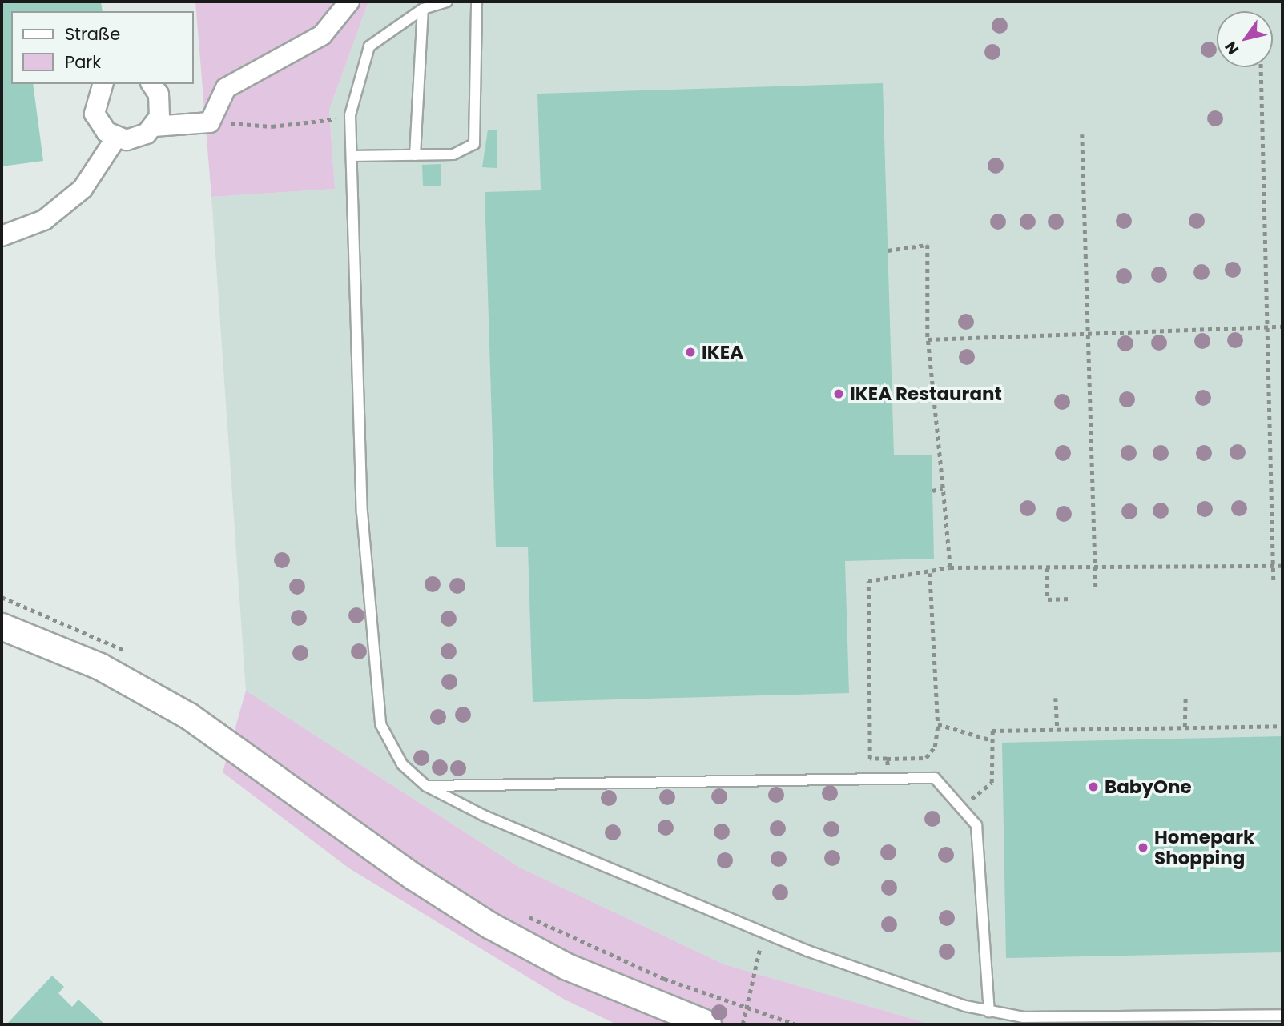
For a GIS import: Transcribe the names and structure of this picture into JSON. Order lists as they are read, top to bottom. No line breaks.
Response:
{"places":["IKEA","IKEA Restaurant","BabyOne","Homepark Shopping"],"legend":["Straße","Park"],"north":"bottom left"}
